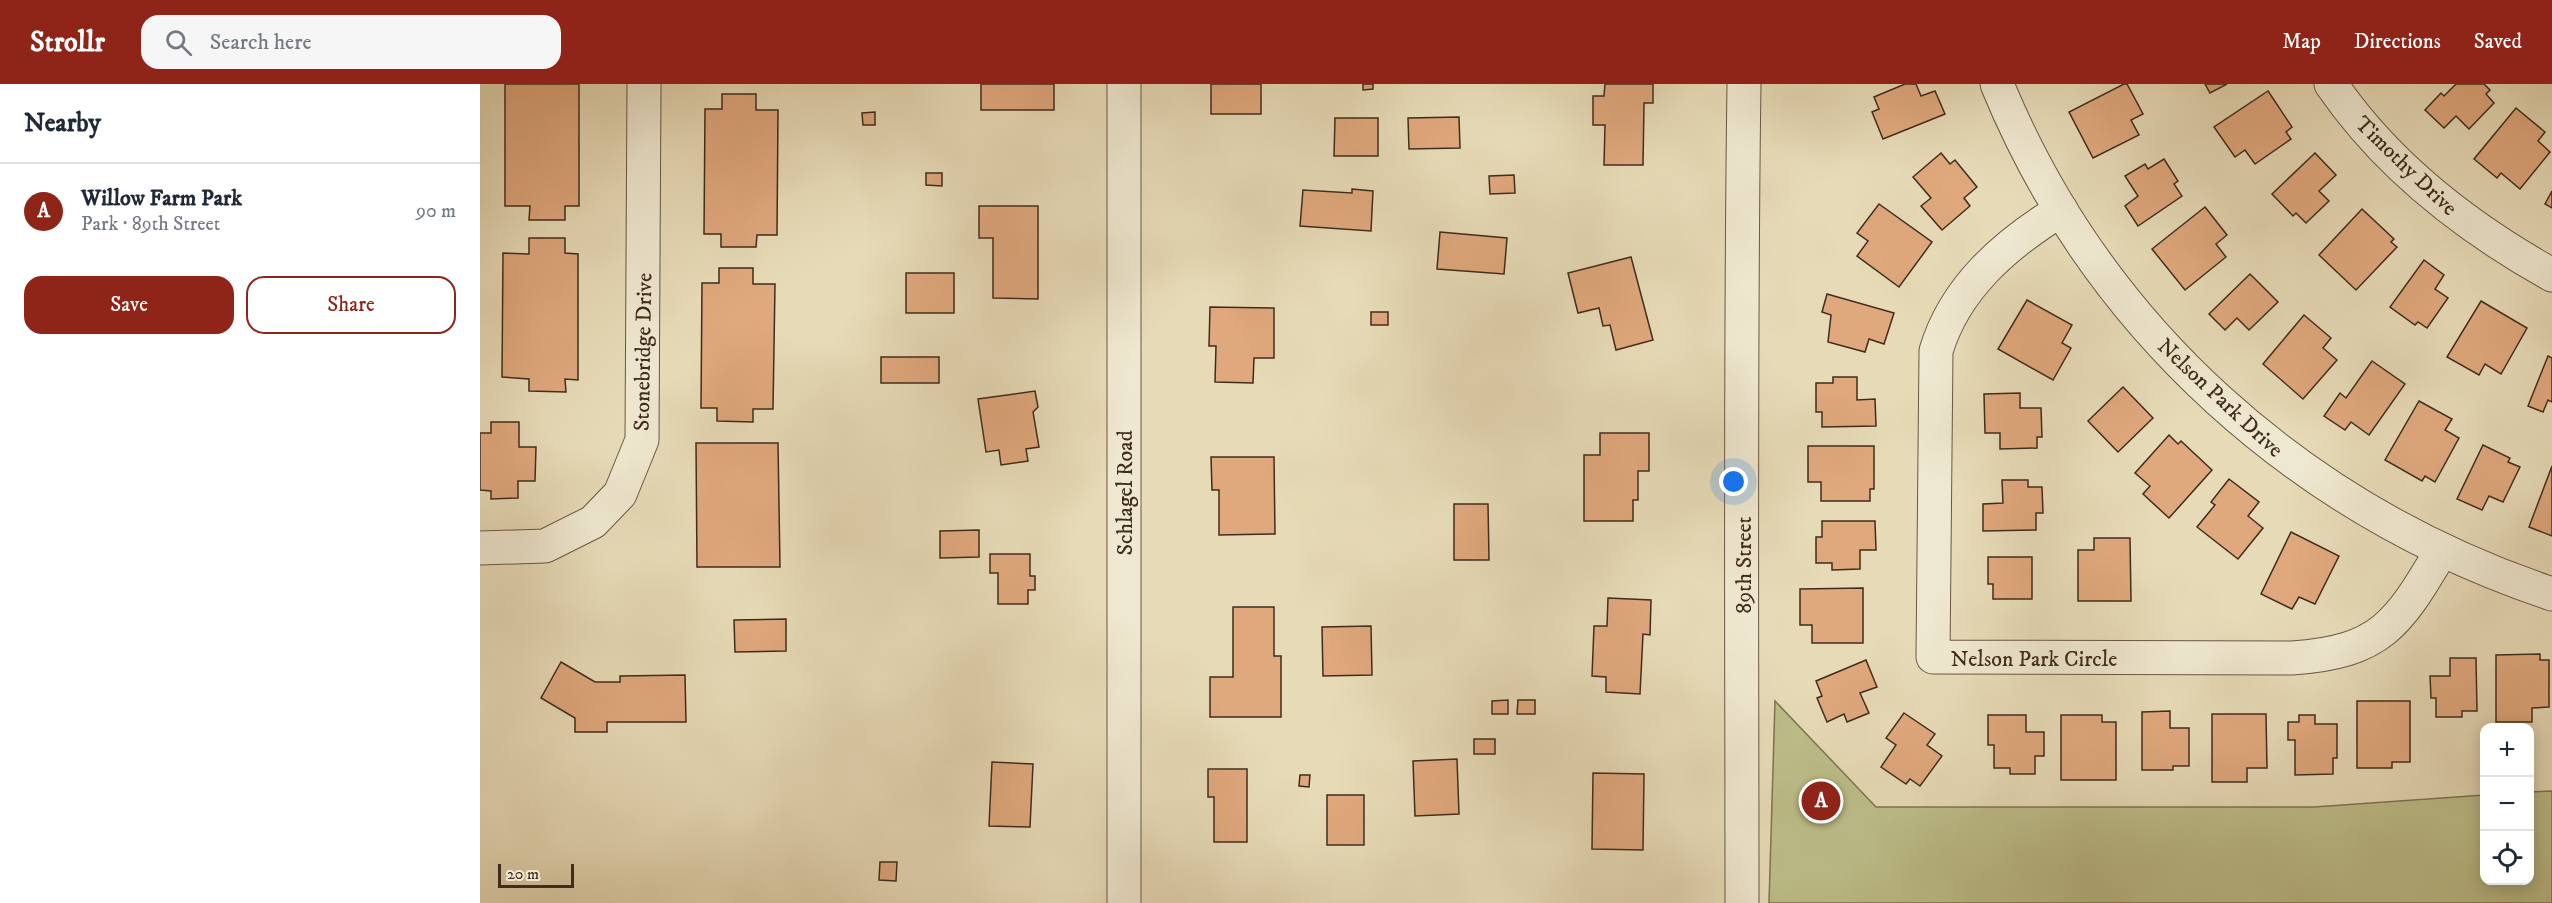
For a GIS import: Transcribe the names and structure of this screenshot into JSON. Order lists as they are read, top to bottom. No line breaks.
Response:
{"streets":{"street":["Timothy Drive","Stonebridge Drive","Nelson Park Drive","Schlagel Road","89th Street","Nelson Park Circle"]},"crossings":[["Nelson Park Drive","Nelson Park Circle"]],"scale_bar":"20 m","page":{"header":"Strollr","search":"Search here","nav":["Map","Directions","Saved"],"heading":"Nearby","list":[{"mark":"A","name":"Willow Farm Park","note":"Park · 89th Street","value":"90 m"}],"buttons":["Save","Share"],"map_buttons":["+","−"],"pins":"A","scale":"20 m"}}
